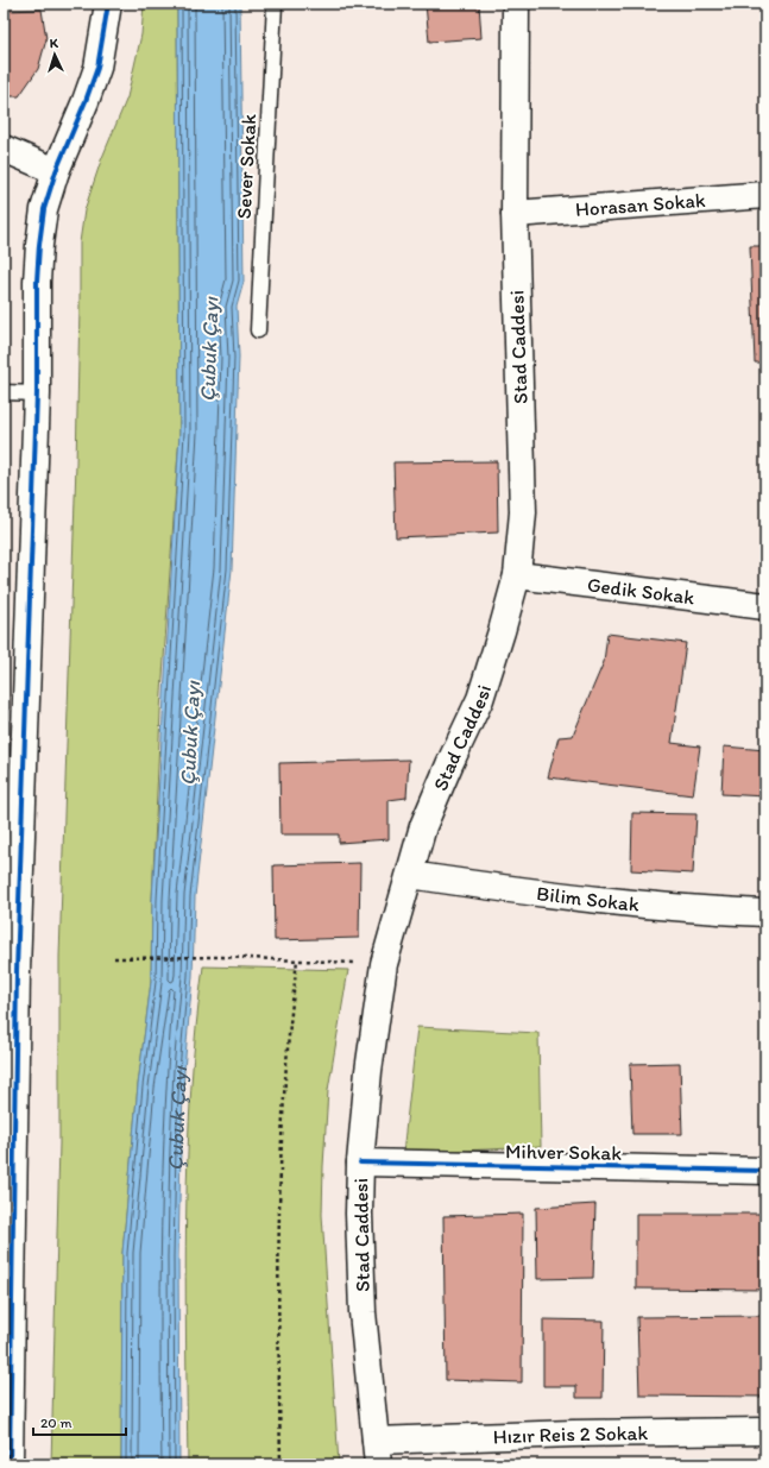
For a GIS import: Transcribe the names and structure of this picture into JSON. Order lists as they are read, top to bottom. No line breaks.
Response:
{"streets":{"street":["Horasan Sokak","Stad Caddesi","Gedik Sokak","Bilim Sokak","Mihver Sokak","Hızır Reis 2 Sokak"],"lane":["Sever Sokak"]},"crossings":[["Horasan Sokak","Stad Caddesi"],["Stad Caddesi","Gedik Sokak"],["Stad Caddesi","Bilim Sokak"],["Stad Caddesi","Mihver Sokak"],["Stad Caddesi","Hızır Reis 2 Sokak"]],"water":["Çubuk Çayı"],"scale_bar":"20 m","north":"top"}
